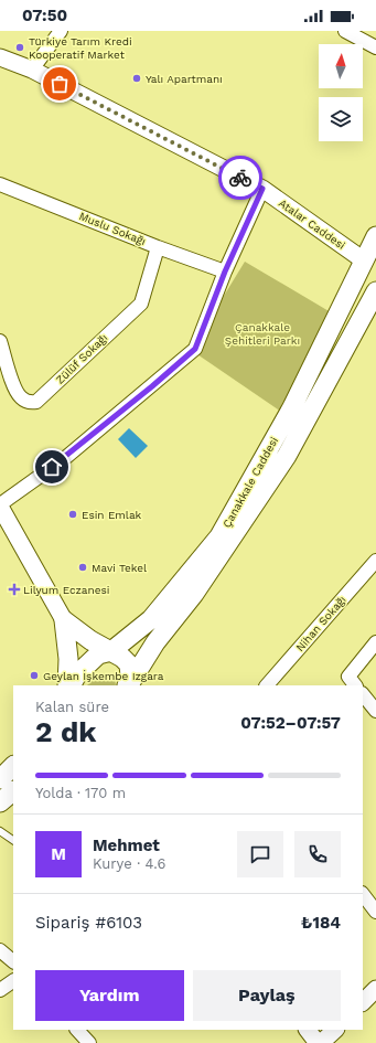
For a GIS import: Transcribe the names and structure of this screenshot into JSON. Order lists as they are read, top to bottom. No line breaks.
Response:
{"streets":{"main road":["Çanakkale Caddesi"],"street":["Atalar Caddesi","Muslu Sokağı","Zülüf Sokağı","Nihan Sokağı"]},"crossings":[["Atalar Caddesi","Çanakkale Caddesi"],["Muslu Sokağı","Zülüf Sokağı"]],"parks":["Çanakkale Şehitleri Parkı"],"places":{"other":["Türkiye Tarım Kredi Kooperatif Market","Yalı Apartmanı","Esin Emlak","Mavi Tekel","Geylan İşkembe Izgara"],"health":["Lilyum Eczanesi"]},"north":"top","page":{"status":"07:50","heading":["2 dk","Kalan süre","07:52–07:57"],"panel":["Mehmet","Kurye · 4.6","Sipariş #6103","₺184"],"bar":"Yolda · 170 m","round":"M","buttons":["Yardım","Paylaş"]}}
